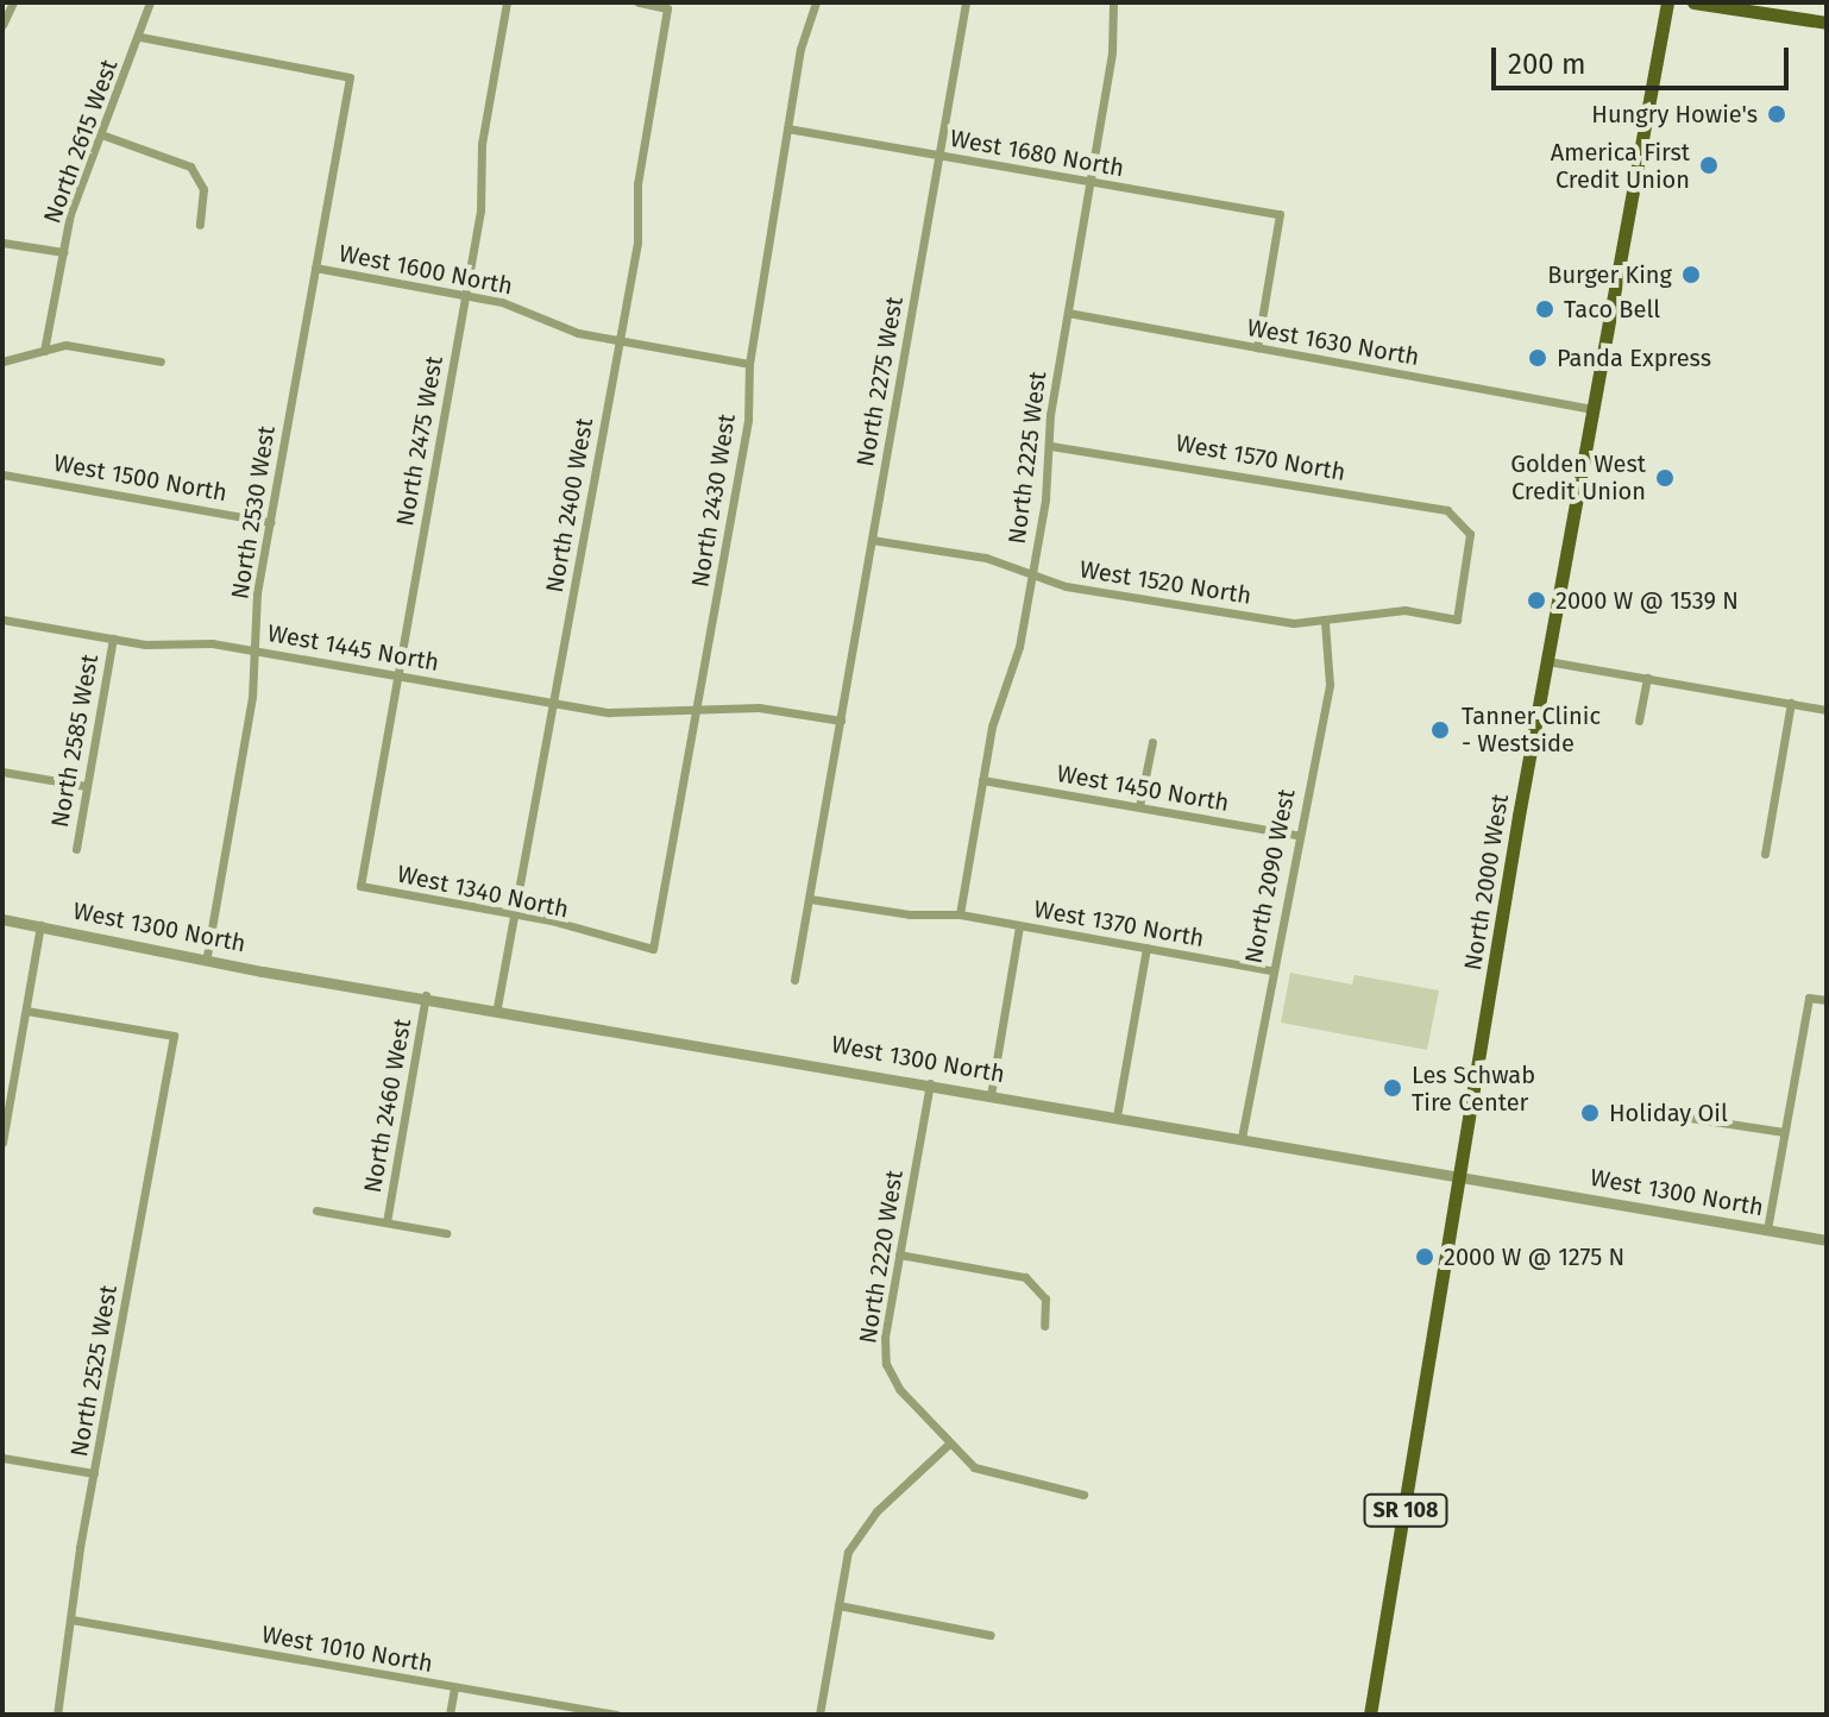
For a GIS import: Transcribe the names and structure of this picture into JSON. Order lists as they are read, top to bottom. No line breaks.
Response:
{"streets":{"main road":["North 2000 West","SR 108"],"street":["North 2615 West","West 1680 North","West 1600 North","West 1630 North","North 2275 West","North 2475 West","North 2225 West","West 1570 North","West 1500 North","North 2430 West","North 2400 West","North 2530 West","West 1520 North","West 1445 North","North 2585 West","West 1450 North","North 2090 West","West 1340 North","West 1370 North","West 1300 North","North 2460 West","North 2220 West","North 2525 West","West 1010 North"]},"crossings":[["North 2615 West","North 2530 West"],["West 1680 North","West 1630 North"],["West 1680 North","North 2275 West"],["West 1680 North","North 2225 West"],["West 1680 North","North 2430 West"],["West 1600 North","North 2475 West"],["West 1600 North","North 2430 West"],["West 1600 North","North 2400 West"],["West 1600 North","North 2530 West"],["West 1630 North","North 2225 West"],["West 1630 North","North 2000 West"],["North 2275 West","West 1520 North"],["North 2275 West","West 1370 North"],["North 2475 West","West 1445 North"],["North 2475 West","West 1340 North"],["North 2225 West","West 1570 North"],["North 2225 West","West 1520 North"],["North 2225 West","West 1450 North"],["North 2225 West","West 1370 North"],["West 1570 North","West 1520 North"],["West 1500 North","North 2530 West"],["North 2430 West","West 1445 North"],["North 2430 West","West 1340 North"],["North 2400 West","West 1445 North"],["North 2400 West","West 1340 North"],["North 2400 West","West 1300 North"],["North 2530 West","West 1445 North"],["North 2530 West","West 1300 North"],["West 1520 North","North 2090 West"],["West 1445 North","North 2585 West"],["West 1450 North","North 2090 West"],["North 2090 West","West 1370 North"],["North 2090 West","West 1300 North"],["North 2000 West","West 1300 North"],["West 1300 North","North 2460 West"],["West 1300 North","North 2220 West"],["North 2525 West","West 1010 North"]],"places":["Hungry Howie's","America First Credit Union","Burger King","Taco Bell","Panda Express","Golden West Credit Union","2000 W @ 1539 N","Tanner Clinic - Westside","Les Schwab Tire Center","Holiday Oil","2000 W @ 1275 N"],"scale_bar":"200 m"}
